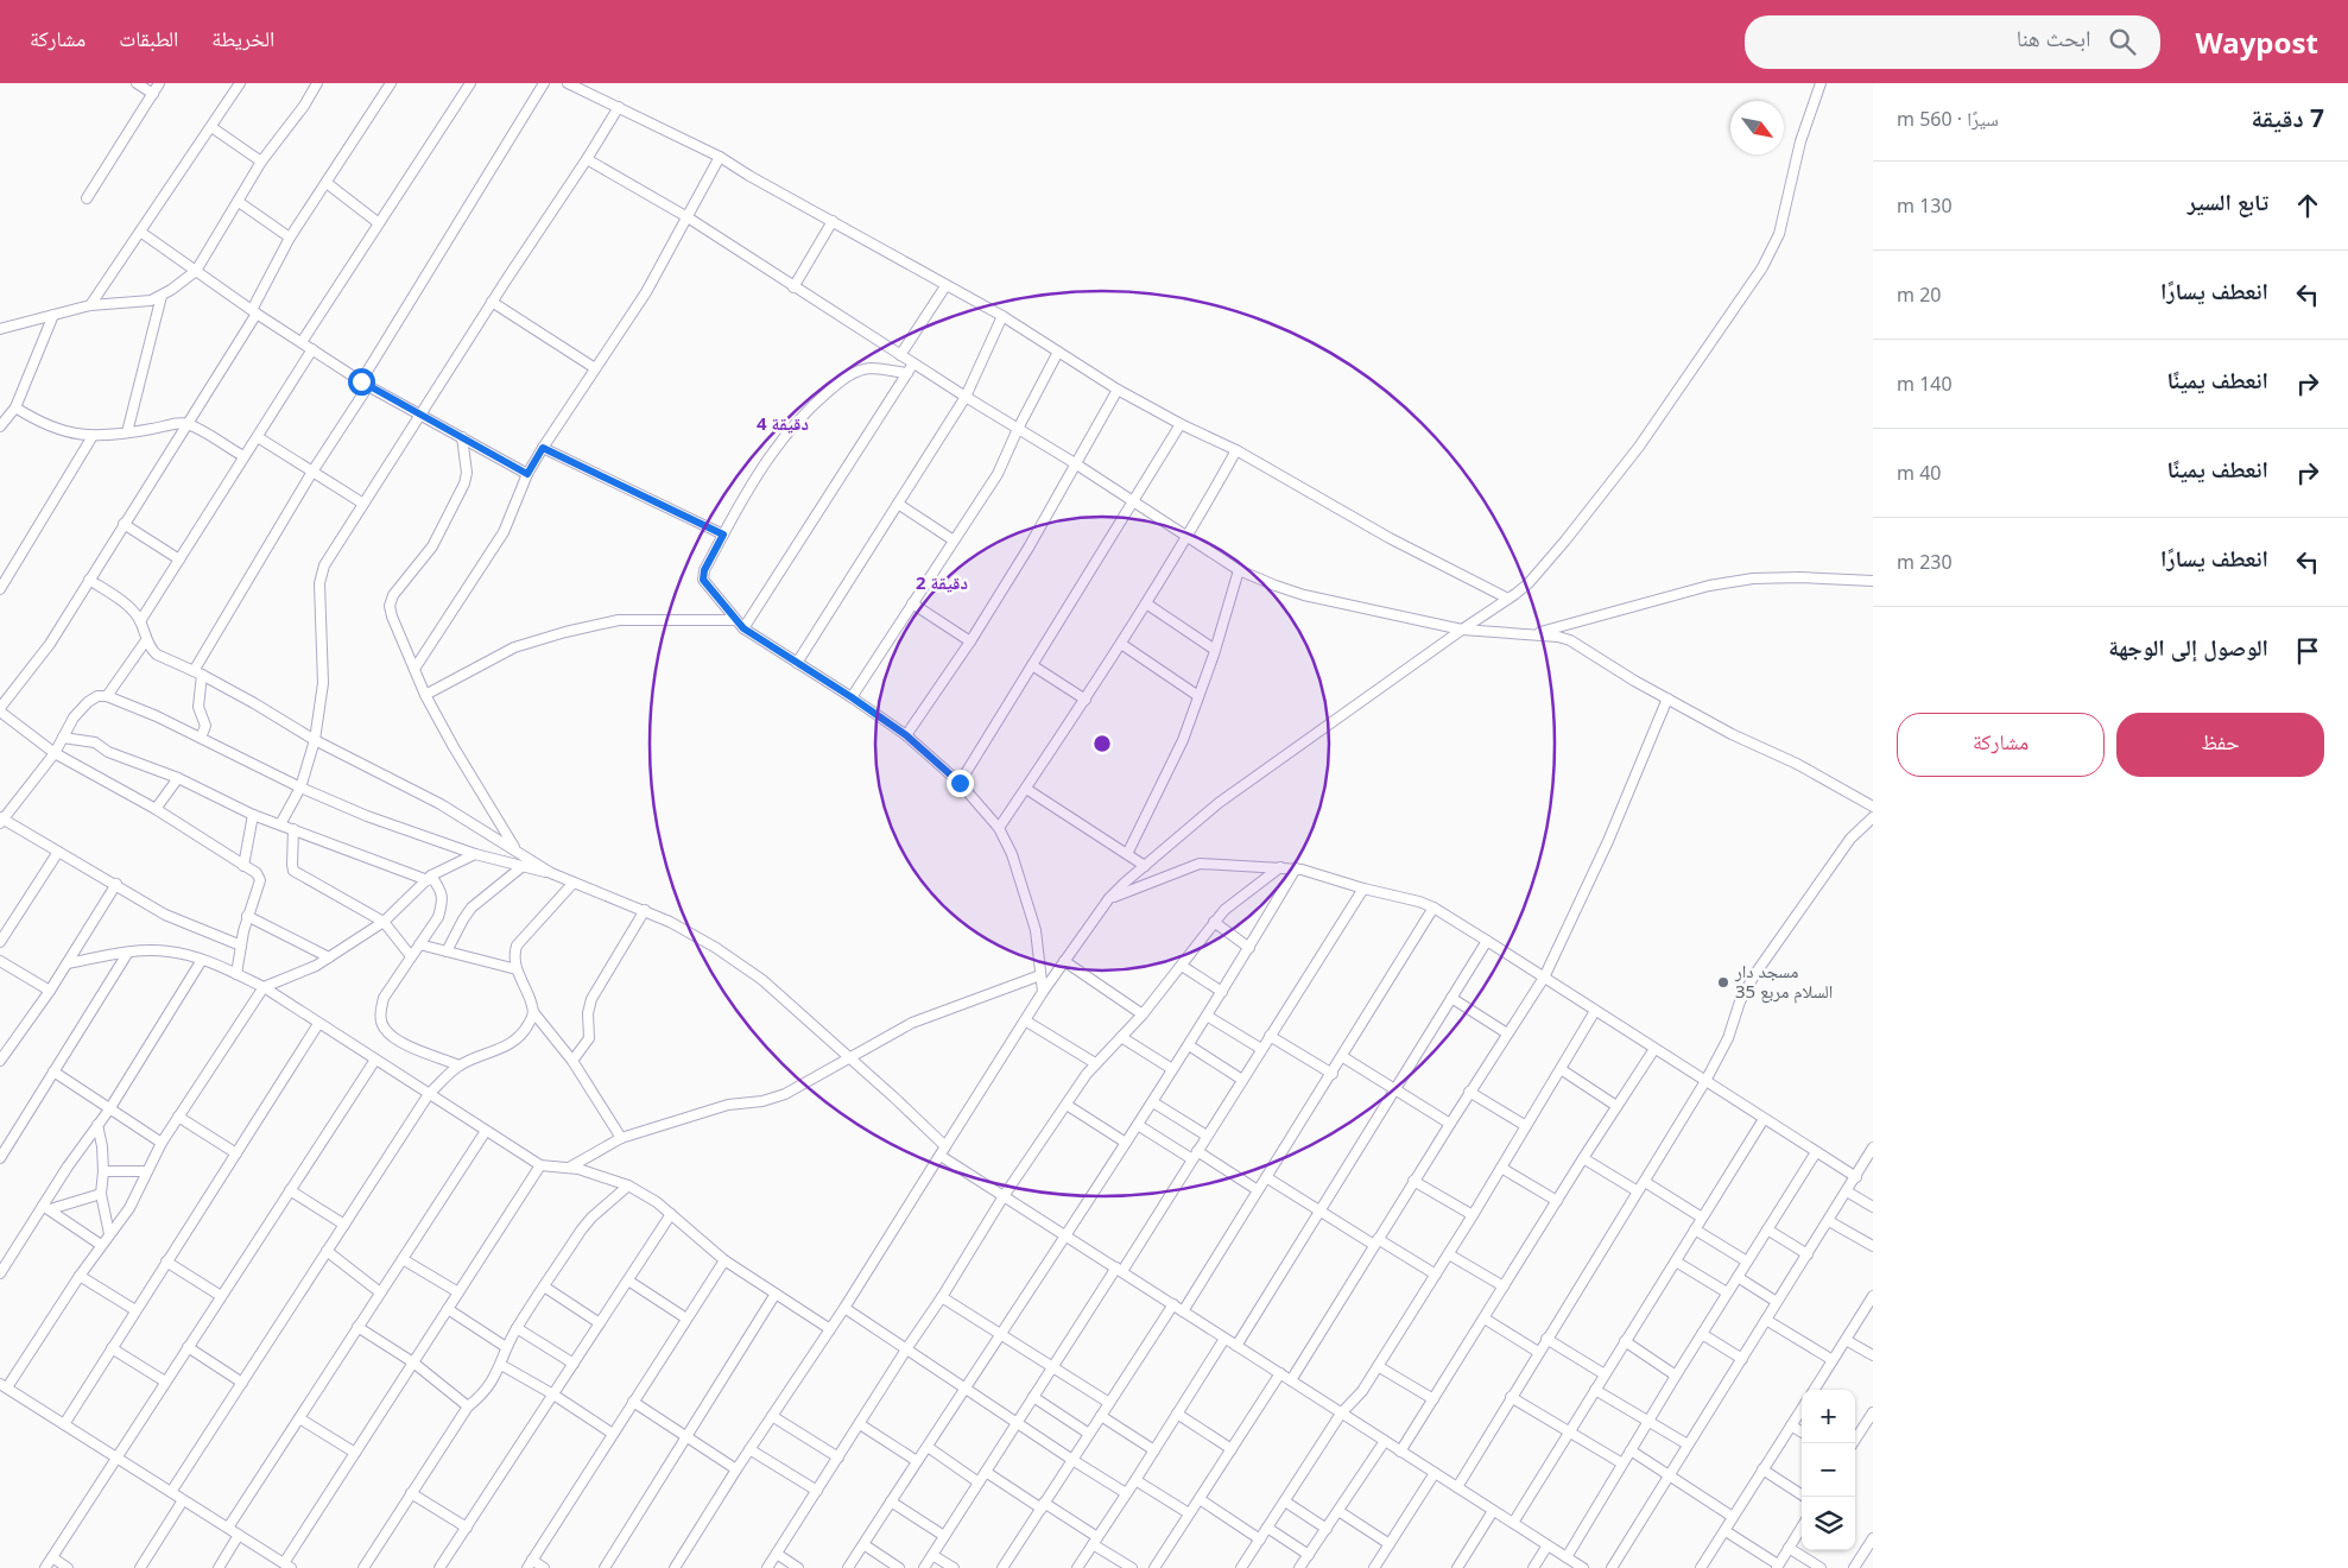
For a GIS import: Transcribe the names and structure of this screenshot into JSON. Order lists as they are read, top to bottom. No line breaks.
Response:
{"places":["مسجد دار السلام مربع 35"],"north":"bottom right","page":{"header":"Waypost","search":"ابحث هنا","nav":["الخريطة","الطبقات","مشاركة"],"heading":["7 دقيقة","سيرًا · 560 m"],"list":[["تابع السير","130 m"],["انعطف يسارًا","20 m"],["انعطف يمينًا","140 m"],["انعطف يمينًا","40 m"],["انعطف يسارًا","230 m"],"الوصول إلى الوجهة"],"buttons":["حفظ","مشاركة"],"map_buttons":["+","−"]},"rings":["4 دقيقة","2 دقيقة"]}
